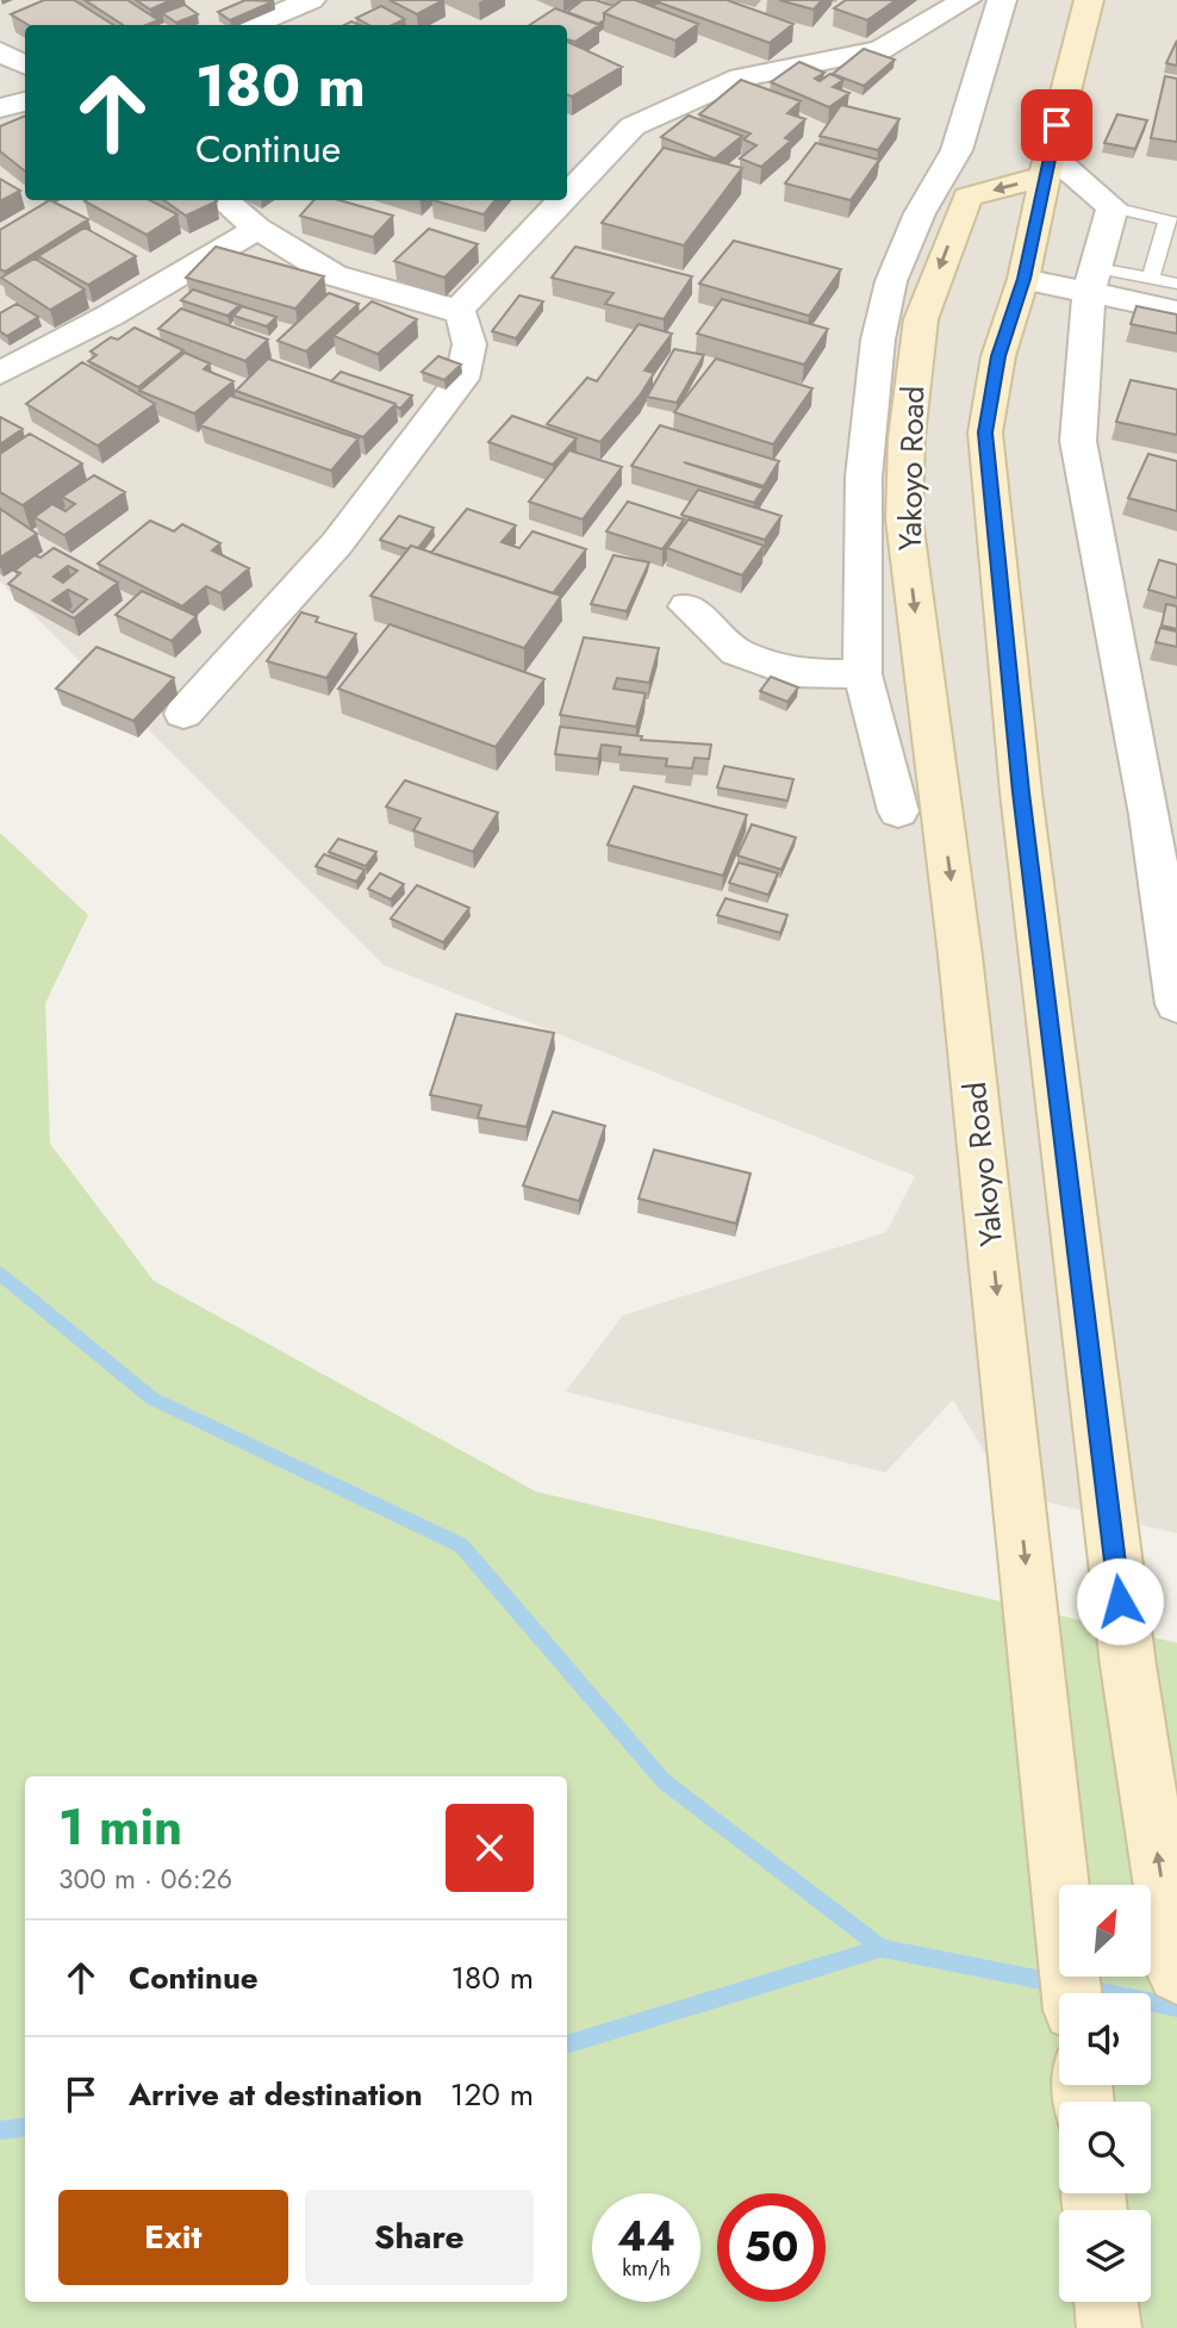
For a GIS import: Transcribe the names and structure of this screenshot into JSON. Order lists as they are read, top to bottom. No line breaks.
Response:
{"streets":{"main road":["Yakoyo Road"]},"north":"top right","page":{"turn":["180 m","Continue"],"heading":["1 min","300 m · 06:26"],"list":[{"name":"Continue","value":"180 m"},{"name":"Arrive at destination","value":"120 m"}],"buttons":["Exit","Share"],"speed":"44 km/h","limit":"50"}}
